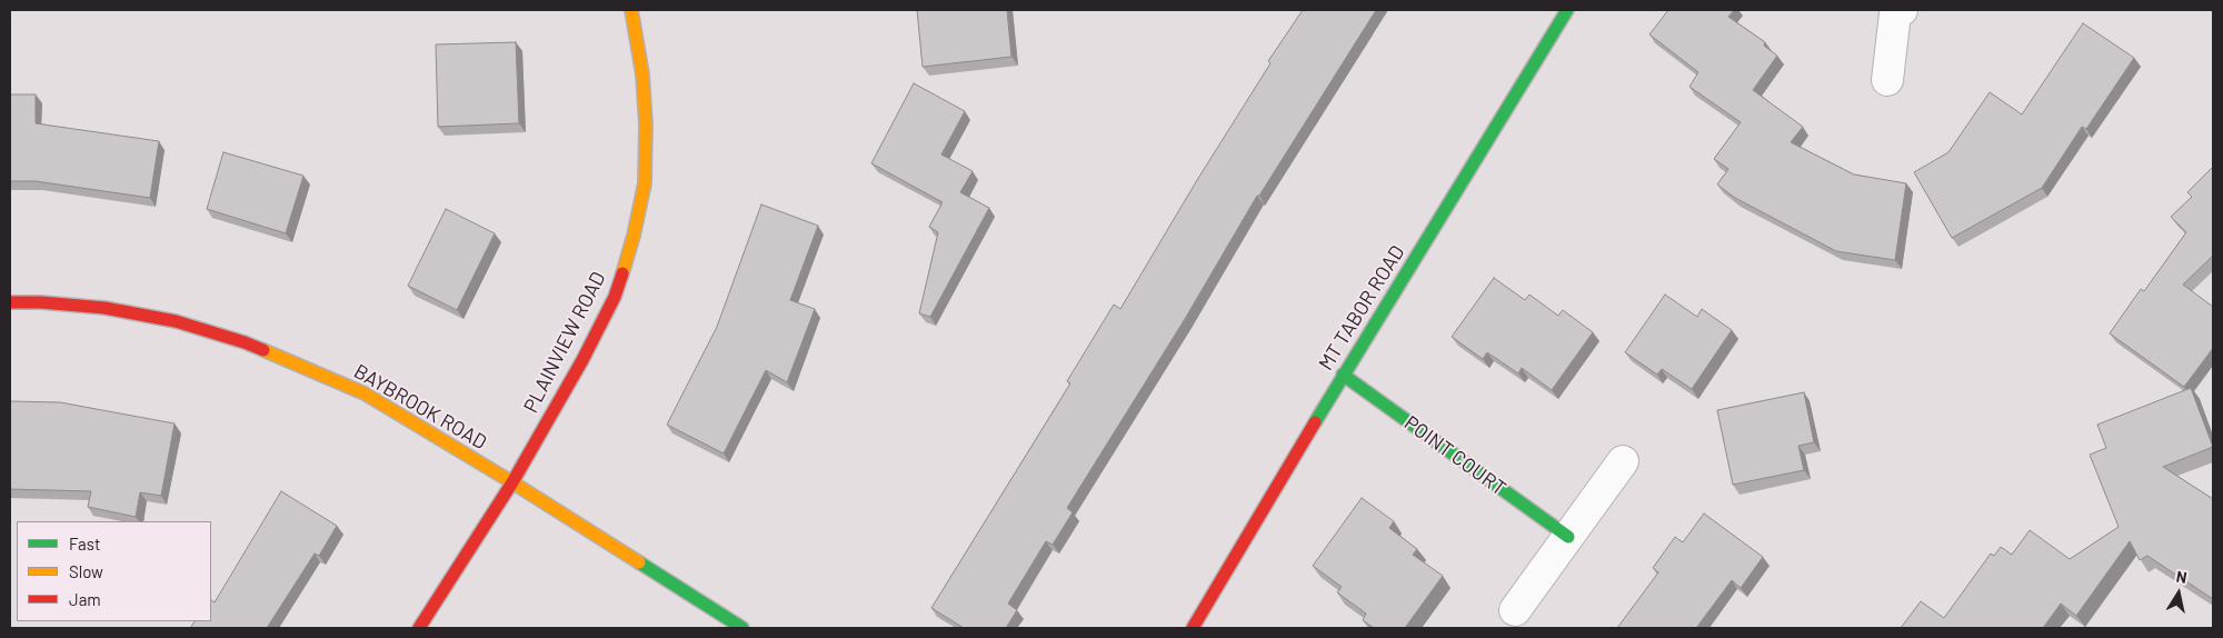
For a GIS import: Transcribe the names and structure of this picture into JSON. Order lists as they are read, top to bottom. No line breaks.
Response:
{"streets":{"street":["MT TABOR ROAD","PLAINVIEW ROAD","BAYBROOK ROAD","POINT COURT"]},"crossings":[["MT TABOR ROAD","POINT COURT"],["PLAINVIEW ROAD","BAYBROOK ROAD"]],"legend":["Fast","Slow","Jam"],"north":"top"}
